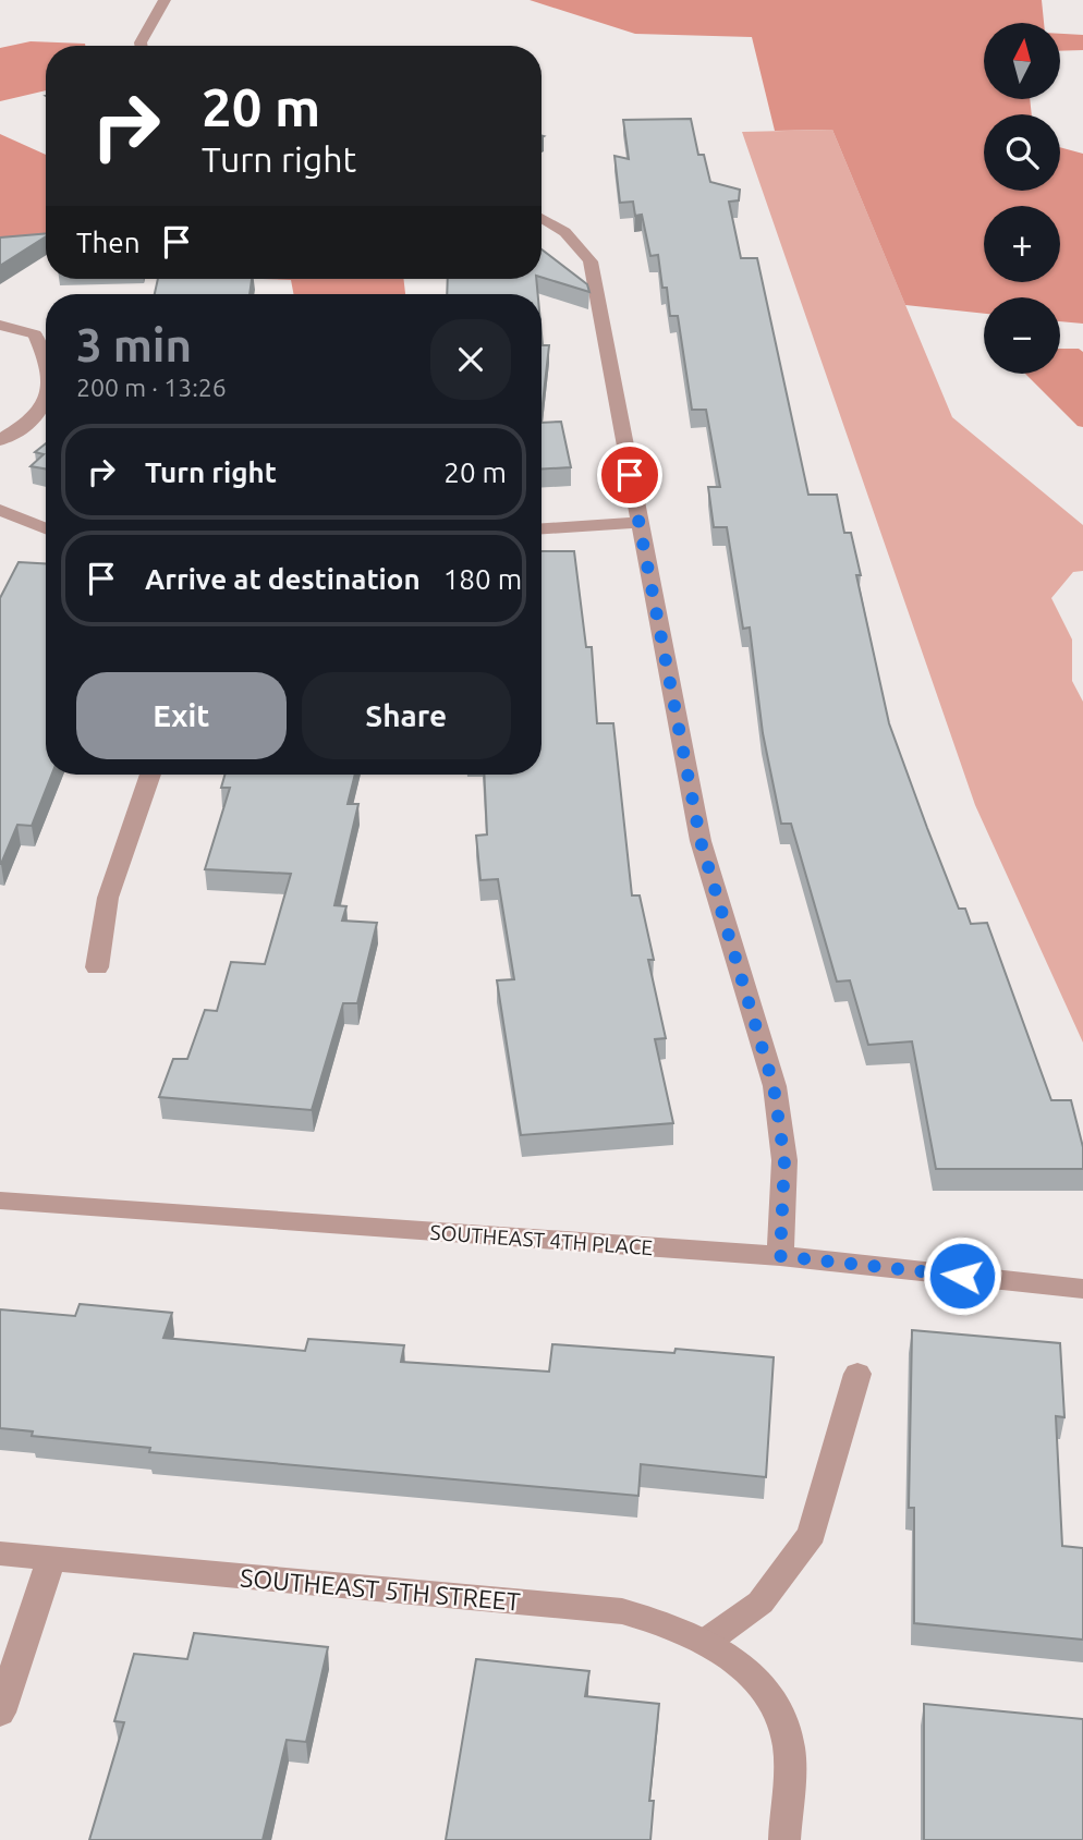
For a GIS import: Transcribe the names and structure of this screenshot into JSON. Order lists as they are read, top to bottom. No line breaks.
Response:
{"streets":{"street":["SOUTHEAST 4TH PLACE","SOUTHEAST 5TH STREET"]},"north":"top","page":{"map_buttons":["+","−"],"turn":["20 m","Turn right"],"then":"Then","heading":["3 min","200 m · 13:26"],"list":[{"name":"Turn right","value":"20 m"},{"name":"Arrive at destination","value":"180 m"}],"buttons":["Exit","Share"]}}
